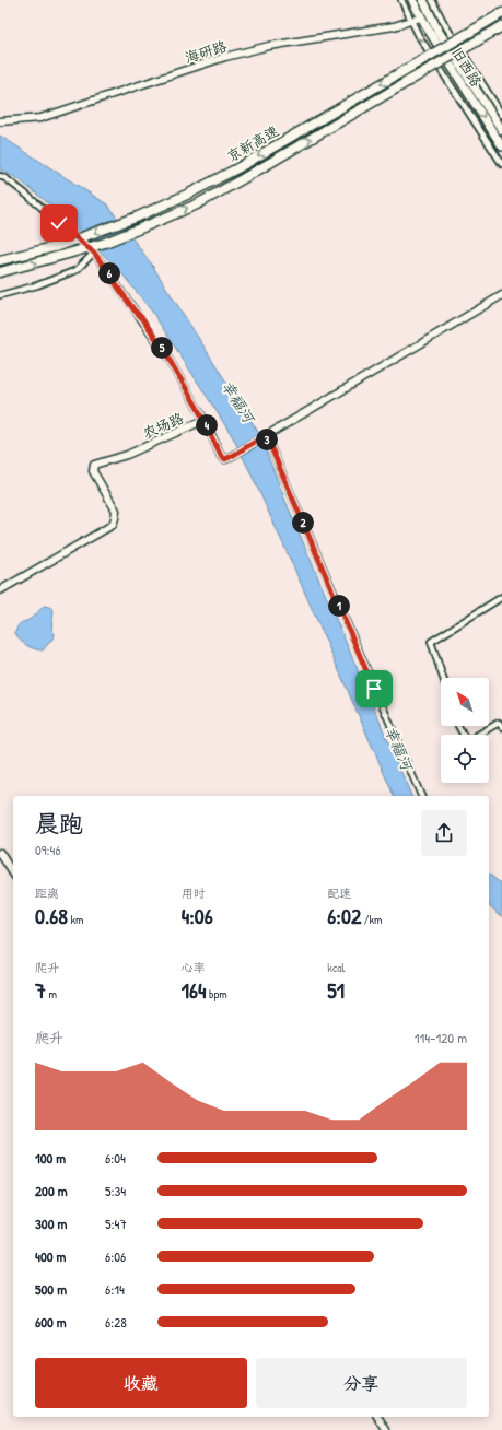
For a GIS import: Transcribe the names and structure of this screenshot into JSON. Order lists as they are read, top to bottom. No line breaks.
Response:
{"streets":{"highway":["京新高速"],"main road":["旧西路"],"street":["海研路","农场路"]},"crossings":[["海研路","旧西路"]],"water":["幸福河"],"north":"top left","page":{"pins":["6","5","4","3","2","1"],"heading":["晨跑","09:46"],"stats":[["距离","0.68 km"],["用时","4:06"],["配速","6:02 /km"],["爬升","7 m"],["心率","164 bpm"],["kcal","51"]],"chart":["爬升","114–120 m"],"list":[{"name":"100 m","note":"6:04"},{"name":"200 m","note":"5:34"},{"name":"300 m","note":"5:47"},{"name":"400 m","note":"6:06"},{"name":"500 m","note":"6:14"},{"name":"600 m","note":"6:28"}],"buttons":["收藏","分享"]}}
